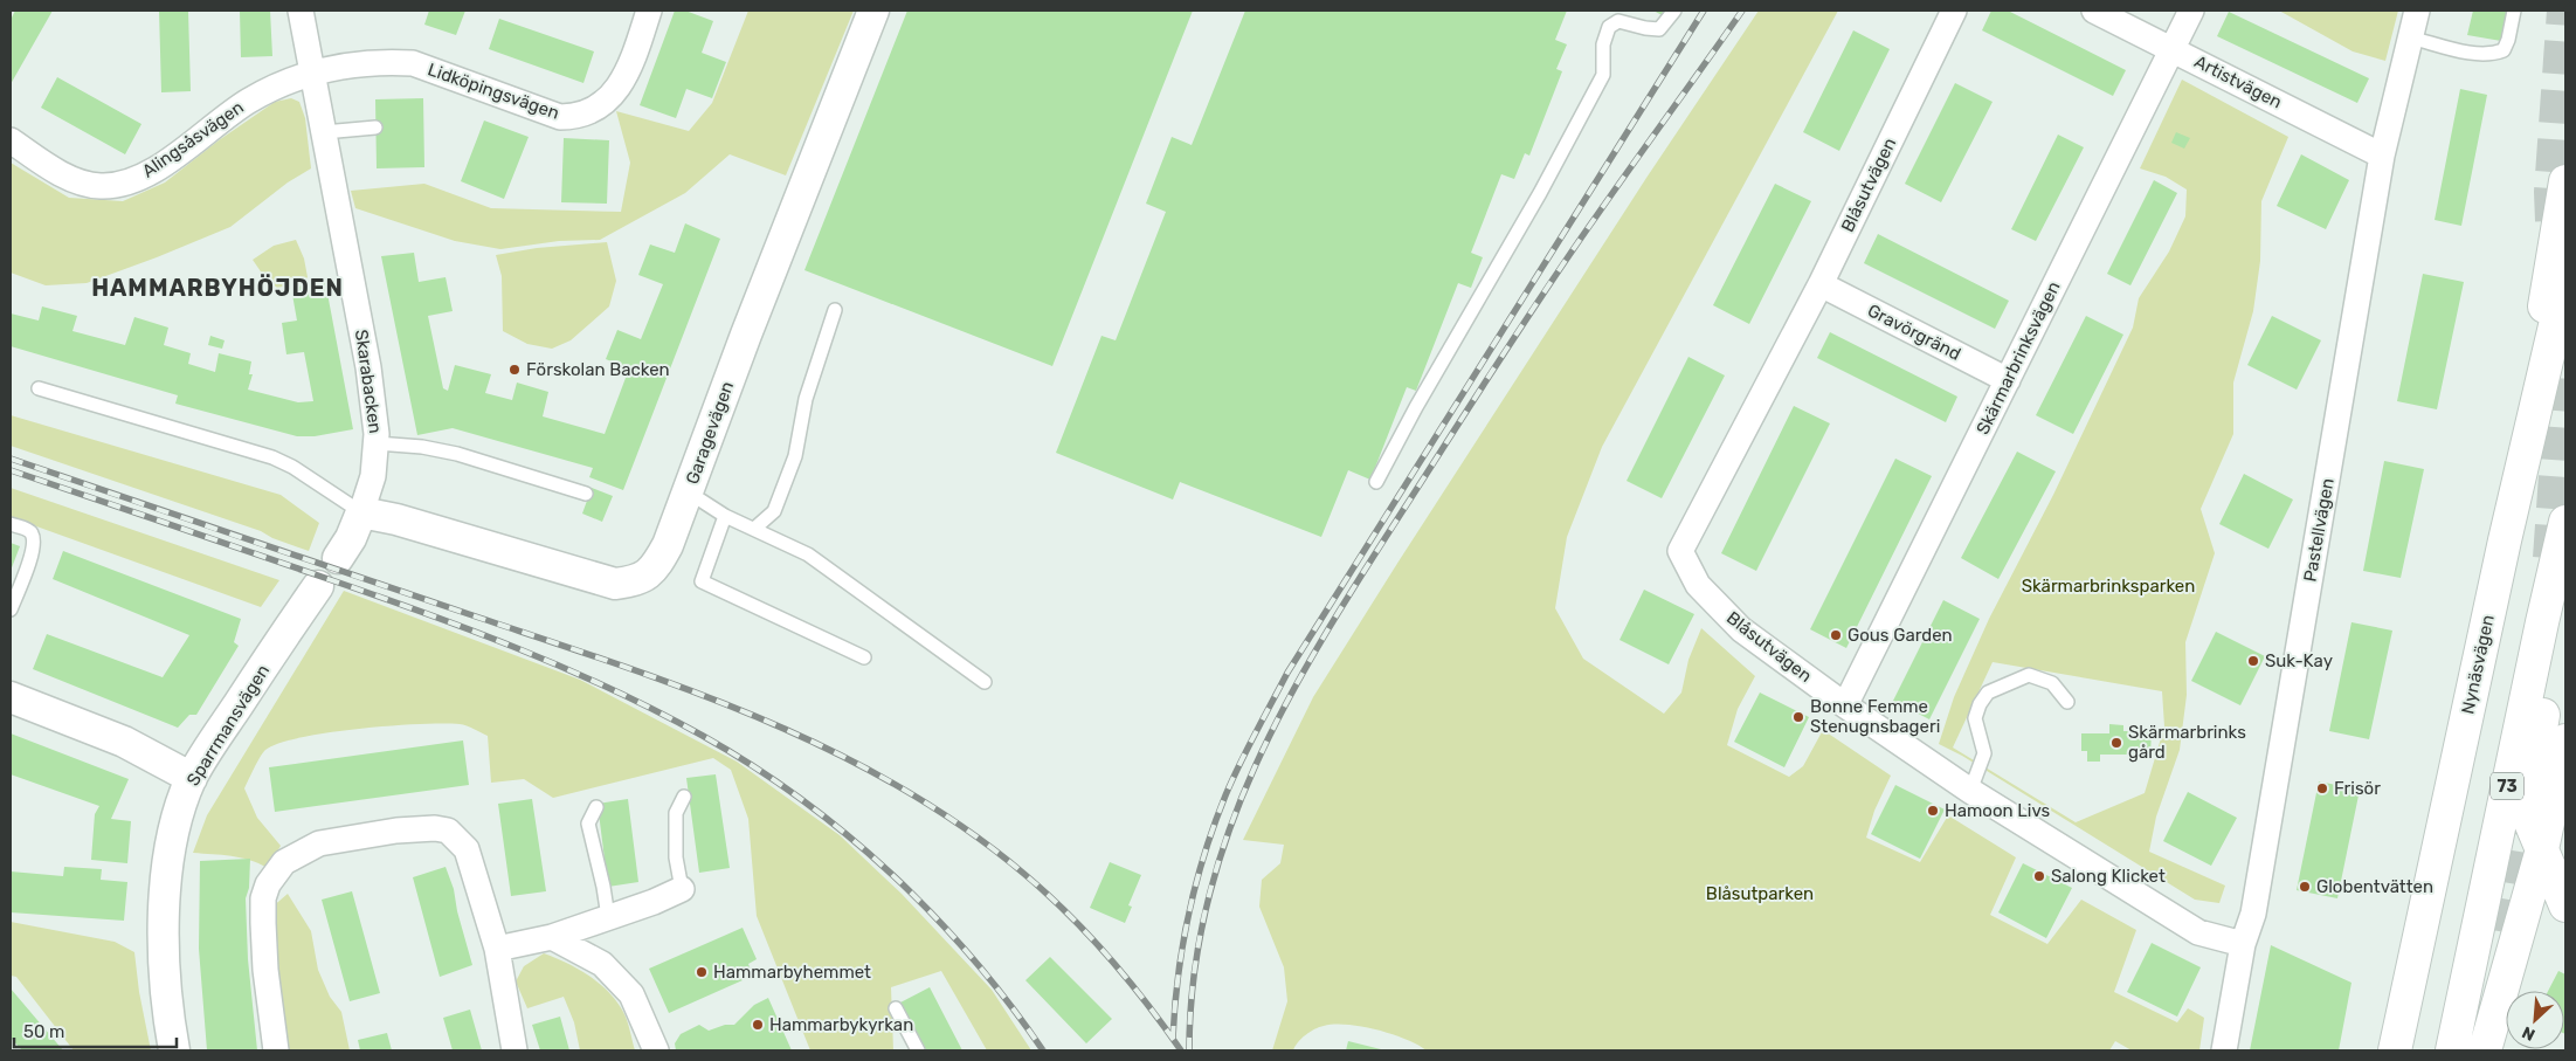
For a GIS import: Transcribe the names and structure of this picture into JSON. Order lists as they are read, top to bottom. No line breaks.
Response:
{"streets":{"highway":["Nynäsvägen","73"],"street":["Artistvägen","Lidköpingsvägen","Alingsåsvägen","Blåsutvägen","Gravörgränd","Skärmarbrinksvägen","Skarabacken","Garagevägen","Pastellvägen","Sparrmansvägen"]},"crossings":[["Artistvägen","Skärmarbrinksvägen"],["Artistvägen","Pastellvägen"],["Lidköpingsvägen","Alingsåsvägen"],["Lidköpingsvägen","Skarabacken"],["Alingsåsvägen","Skarabacken"],["Blåsutvägen","Gravörgränd"],["Blåsutvägen","Skärmarbrinksvägen"],["Blåsutvägen","Pastellvägen"],["Gravörgränd","Skärmarbrinksvägen"],["Skarabacken","Garagevägen"]],"districts":["HAMMARBYHÖJDEN"],"parks":["Skärmarbrinksparken","Blåsutparken"],"places":["Förskolan Backen","Gous Garden","Suk-Kay","Bonne Femme Stenugnsbageri","Skärmarbrinks gård","Frisör","Hamoon Livs","Salong Klicket","Globentvätten","Hammarbyhemmet","Hammarbykyrkan"],"scale_bar":"50 m","north":"bottom left"}
